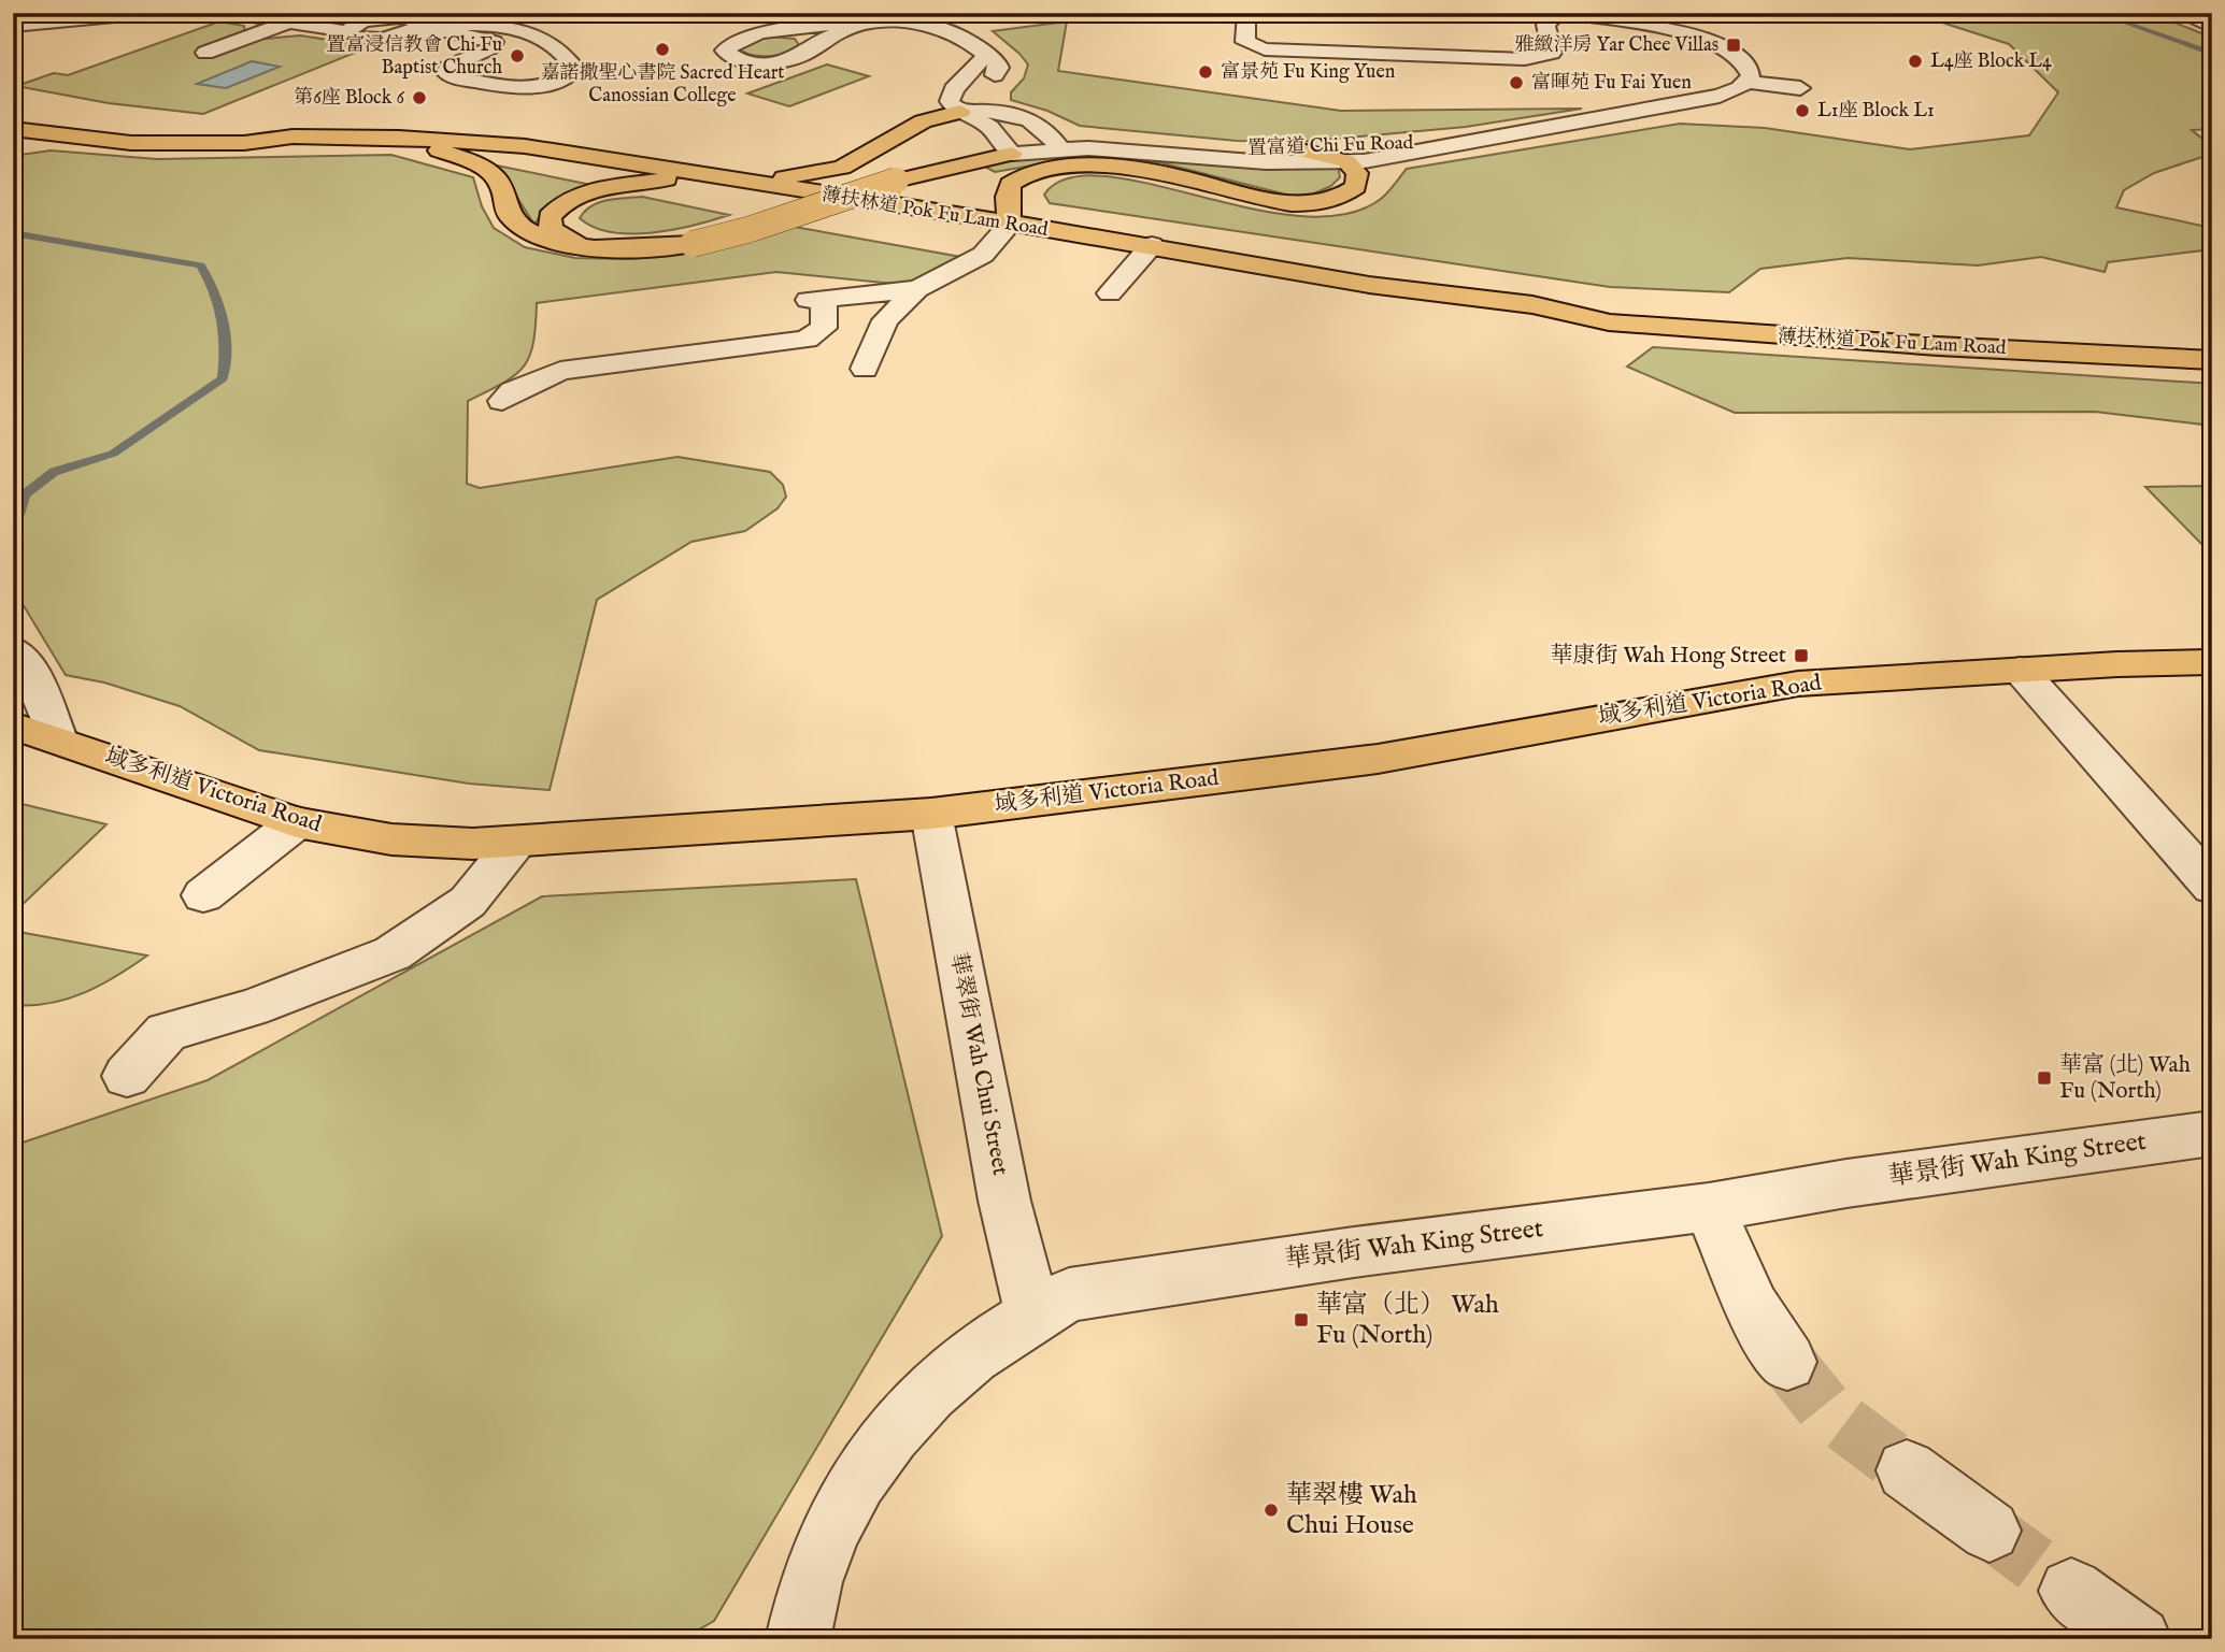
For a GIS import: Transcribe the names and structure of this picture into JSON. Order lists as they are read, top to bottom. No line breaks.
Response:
{"streets":{"main road":["薄扶林道 Pok Fu Lam Road","域多利道 Victoria Road"],"street":["置富道 Chi Fu Road","華翠街 Wah Chui Street","華景街 Wah King Street"]},"crossings":[["域多利道 Victoria Road","華翠街 Wah Chui Street"],["華翠街 Wah Chui Street","華景街 Wah King Street"]],"places":{"transit":["雅緻洋房 Yar Chee Villas","華康街 Wah Hong Street","華富 (北) Wah Fu (North)","華富（北） Wah Fu (North)"],"other":["嘉諾撒聖心書院 Sacred Heart Canossian College","置富浸信教會 Chi Fu Baptist Church","L4座 Block L4","富景苑 Fu King Yuen","富暉苑 Fu Fai Yuen","第6座 Block 6","L1座 Block L1","華翠樓 Wah Chui House"]}}
